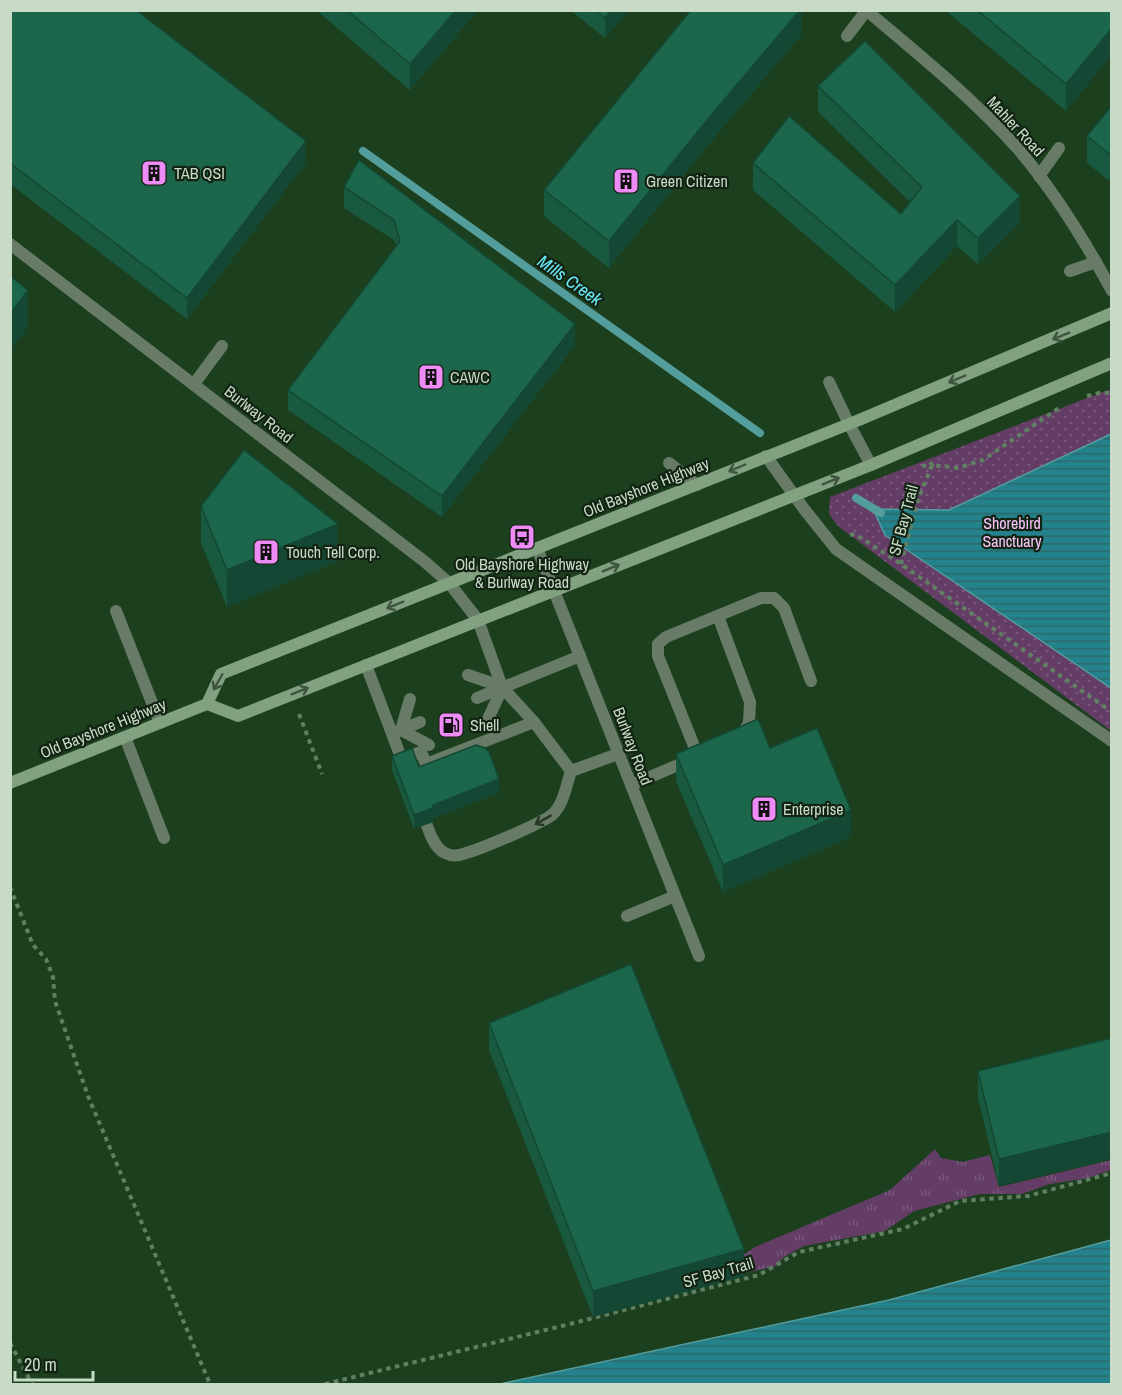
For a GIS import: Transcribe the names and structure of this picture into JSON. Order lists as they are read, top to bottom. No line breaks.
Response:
{"streets":{"main road":["Old Bayshore Highway"],"street":["Mahler Road","Burlway Road"],"path":["SF Bay Trail"]},"crossings":[["Burlway Road","Old Bayshore Highway"]],"water":["Mills Creek"],"parks":["Shorebird Sanctuary"],"places":{"building":["TAB QSI","Green Citizen","CAWC","Touch Tell Corp.","Enterprise"],"bus stop":["Old Bayshore Highway & Burlway Road"],"fuel station":["Shell"]},"scale_bar":"20 m"}
